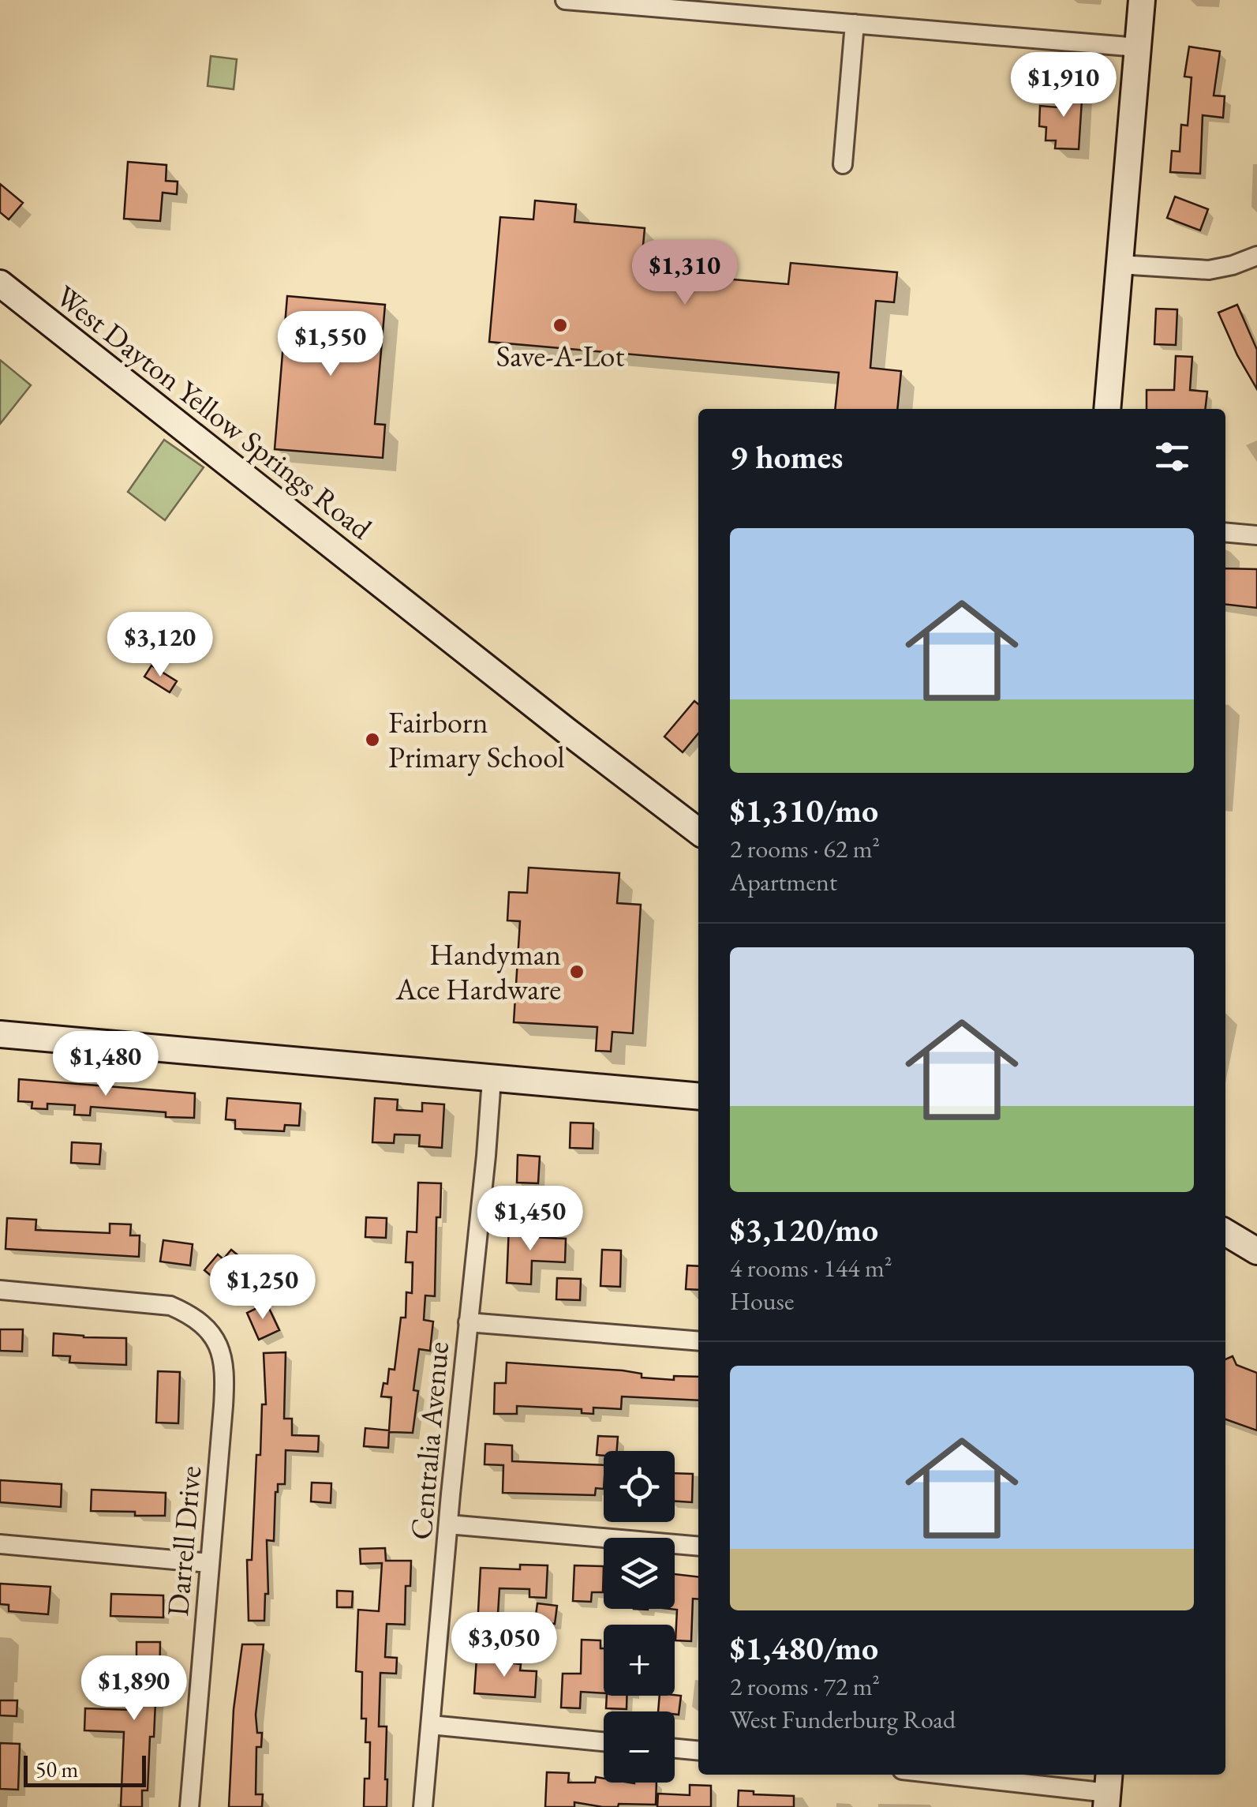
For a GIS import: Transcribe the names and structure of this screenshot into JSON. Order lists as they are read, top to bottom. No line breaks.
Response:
{"streets":{"main road":["West Dayton Yellow Springs Road"],"street":["Centralia Avenue","Darrell Drive"]},"places":["Save-A-Lot","Fairborn Primary School","Handyman Ace Hardware"],"scale_bar":"50 m","page":{"price":["$1,910","$1,310","$1,550","$3,120","$1,480","$1,450","$1,250","$3,050","$1,890"],"heading":"9 homes","list":[{"name":"$1,310/mo","note":"2 rooms · 62 m² · Apartment"},{"name":"$3,120/mo","note":"4 rooms · 144 m² · House"},{"name":"$1,480/mo","note":"2 rooms · 72 m² · West Funderburg Road"}],"map_buttons":["+","−"],"scale":"50 m"}}
